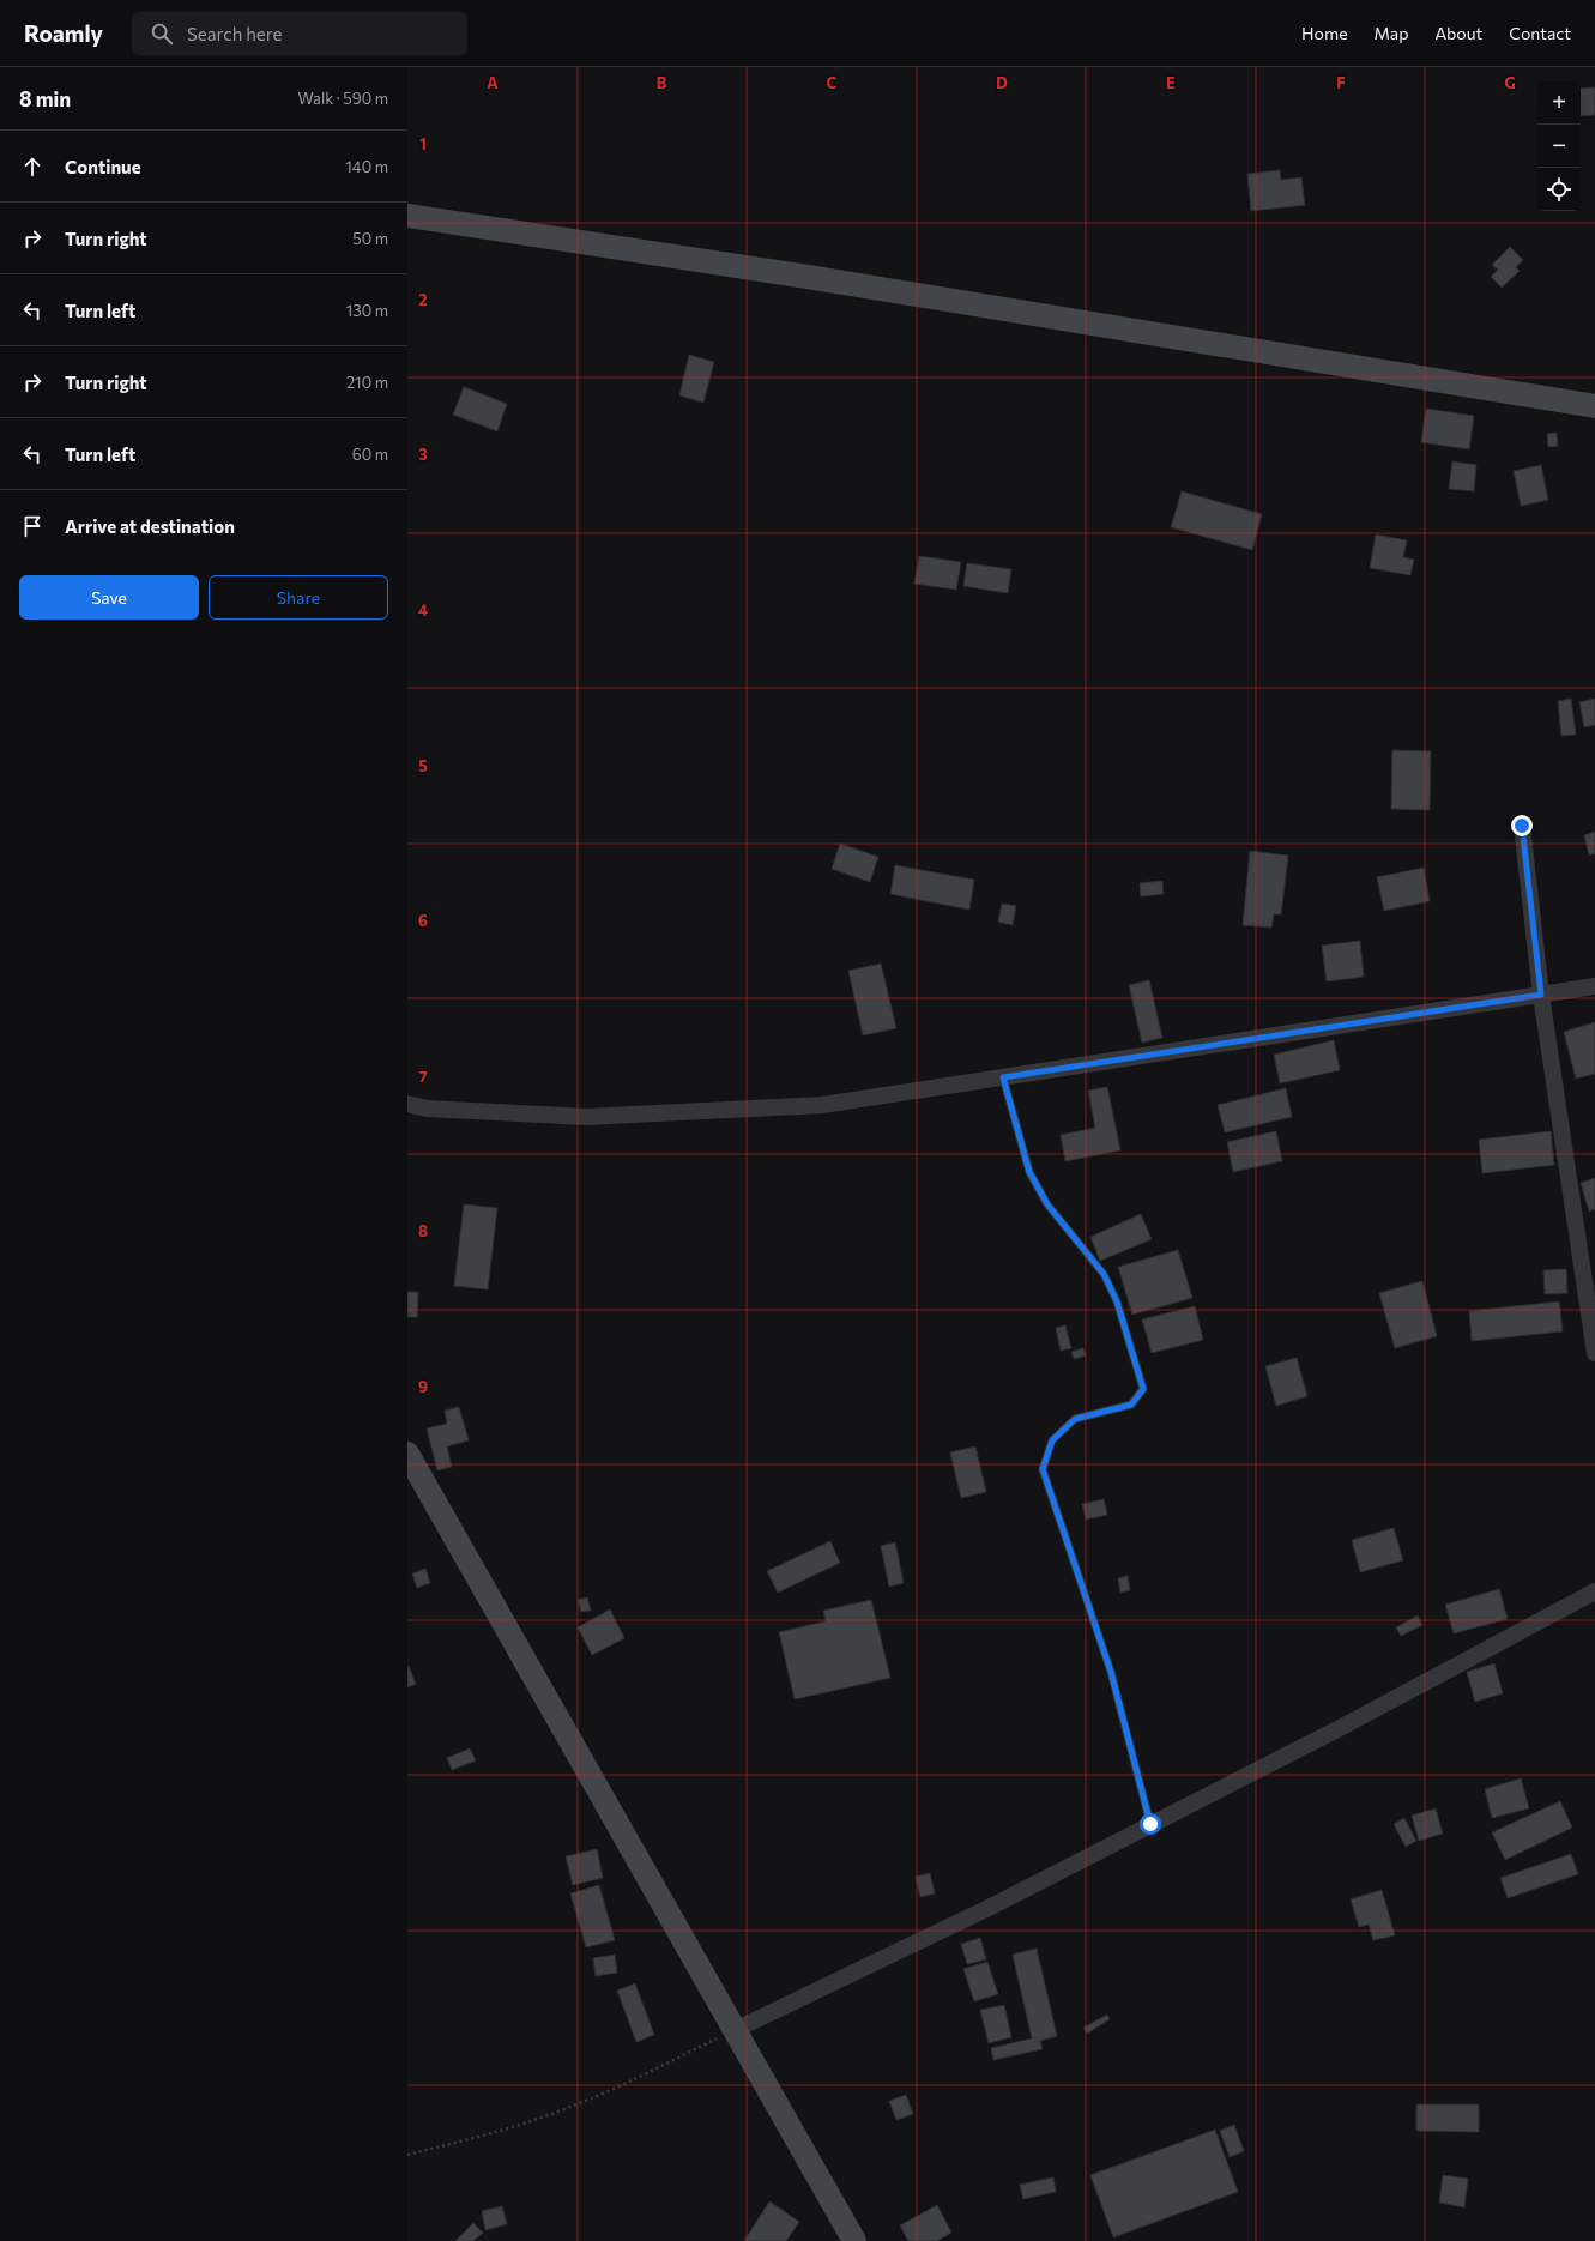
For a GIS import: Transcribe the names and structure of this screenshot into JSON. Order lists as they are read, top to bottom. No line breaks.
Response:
{"page":{"header":"Roamly","search":"Search here","nav":["Home","Map","About","Contact"],"heading":["8 min","Walk · 590 m"],"map_buttons":["+","−"],"list":[["Continue","140 m"],["Turn right","50 m"],["Turn left","130 m"],["Turn right","210 m"],["Turn left","60 m"],"Arrive at destination"],"buttons":["Save","Share"]},"grid":{"columns":["A","B","C","D","E","F","G"],"rows":["1","2","3","4","5","6","7","8","9"]}}
